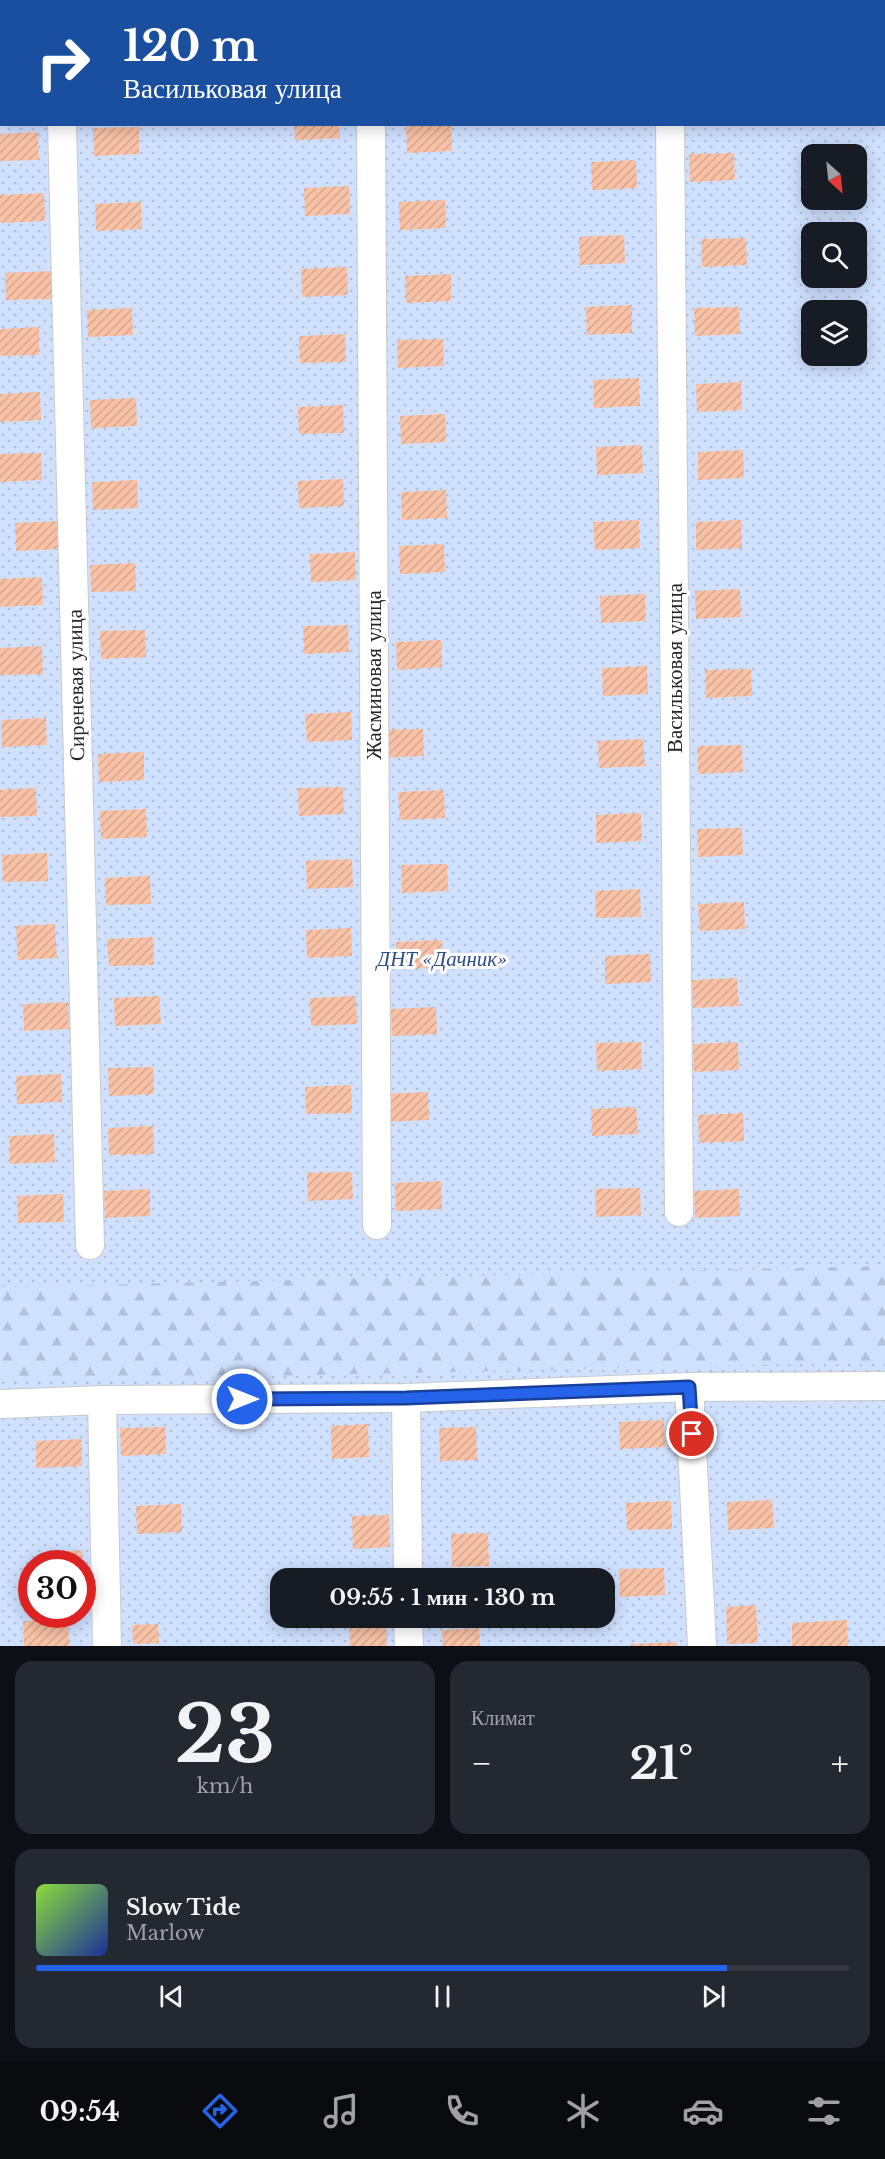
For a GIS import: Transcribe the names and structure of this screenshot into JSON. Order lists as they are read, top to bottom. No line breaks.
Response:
{"streets":{"street":["Васильковая улица","Жасминовая улица","Сиреневая улица"]},"parks":["ДНТ «Дачник»"],"north":"bottom right","page":{"turn":["120 m","Васильковая улица"],"limit":"30","trip":"09:55 · 1 мин · 130 m","tile":[["23","km/h"],"Климат"],"heat":["−","21°","+"],"song":["Slow Tide","Marlow"],"tabs":"09:54"}}
